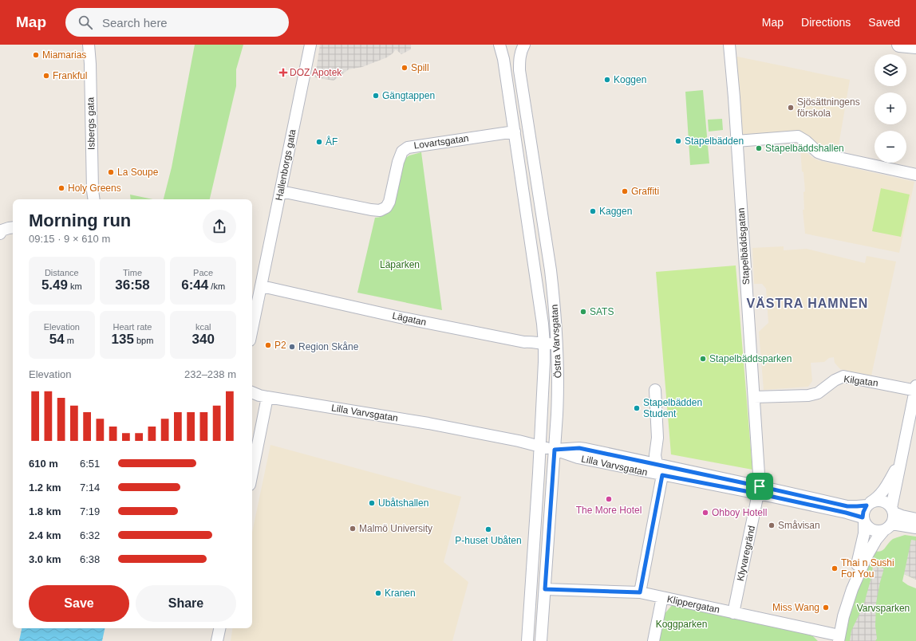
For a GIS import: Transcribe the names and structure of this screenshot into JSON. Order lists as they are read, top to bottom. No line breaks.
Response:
{"streets":{"street":["Isbergs gata","Lovartsgatan","Hallenborgs gata","Stapelbäddsgatan","Lägatan","Östra Varvsgatan","Kilgatan","Lilla Varvsgatan","Klyvaregränd","Klippergatan"]},"crossings":[["Lovartsgatan","Hallenborgs gata"],["Lovartsgatan","Östra Varvsgatan"],["Hallenborgs gata","Lägatan"],["Stapelbäddsgatan","Kilgatan"],["Stapelbäddsgatan","Lilla Varvsgatan"],["Stapelbäddsgatan","Klyvaregränd"],["Lägatan","Östra Varvsgatan"],["Östra Varvsgatan","Lilla Varvsgatan"],["Östra Varvsgatan","Klippergatan"],["Lilla Varvsgatan","Klyvaregränd"],["Klyvaregränd","Klippergatan"]],"districts":["VÄSTRA HAMNEN"],"parks":["Läparken","Varvsparken","Koggparken"],"places":{"other":["Miamarias","Spill","Frankful","Koggen","Gängtappen","Sjösättningens förskola","Stapelbädden","ÅF","Stapelbäddshallen","La Soupe","Holy Greens","Graffiti","Kaggen","SATS","P2","Region Skåne","Stapelbäddsparken","Stapelbädden Student","The More Hotel","Ubåtshallen","Ohboy Hotell","Småvisan","Malmö University","P-huset Ubåten","Thai n Sushi For You","Kranen","Miss Wang"],"health":["DOZ Apotek"]},"page":{"header":"Map","search":"Search here","nav":["Map","Directions","Saved"],"map_buttons":["+","−"],"heading":["Morning run","09:15 · 9 × 610 m"],"stats":[["Distance","5.49 km"],["Time","36:58"],["Pace","6:44 /km"],["Elevation","54 m"],["Heart rate","135 bpm"],["kcal","340"]],"chart":["Elevation","232–238 m"],"list":[{"name":"610 m","note":"6:51"},{"name":"1.2 km","note":"7:14"},{"name":"1.8 km","note":"7:19"},{"name":"2.4 km","note":"6:32"},{"name":"3.0 km","note":"6:38"}],"buttons":["Save","Share"]}}
